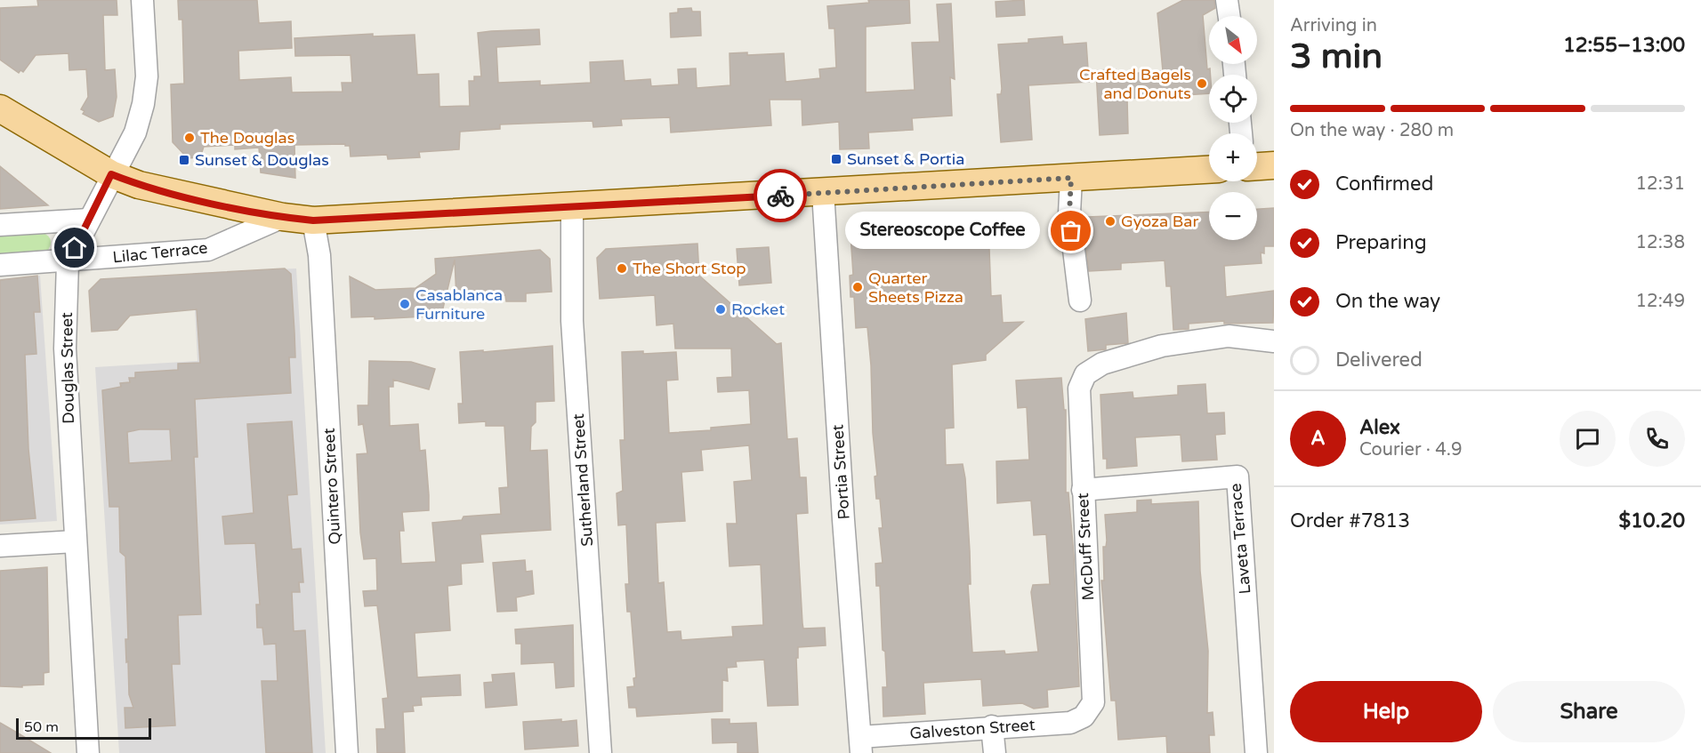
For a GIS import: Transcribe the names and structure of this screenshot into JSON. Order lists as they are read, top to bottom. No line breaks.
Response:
{"streets":{"street":["Lilac Terrace","Douglas Street","Portia Street","Sutherland Street","Quintero Street","Laveta Terrace","McDuff Street","Galveston Street"]},"crossings":[["Lilac Terrace","Douglas Street"],["Portia Street","Galveston Street"],["Laveta Terrace","McDuff Street"],["McDuff Street","Galveston Street"]],"places":{"other":["Crafted Bagels and Donuts","The Douglas","Gyoza Bar","Stereoscope Coffee","The Short Stop","Quarter Sheets Pizza","Casablanca Furniture","Rocket"],"transit":["Sunset & Portia","Sunset & Douglas"]},"scale_bar":"50 m","north":"bottom right","page":{"heading":["3 min","Arriving in","12:55–13:00"],"panel":["Alex","Courier · 4.9","Order #7813","$10.20"],"map_buttons":["+","−"],"bar":"On the way · 280 m","list":[["Confirmed","12:31"],["Preparing","12:38"],["On the way","12:49"],"Delivered"],"bubble":"Stereoscope Coffee","round":"A","buttons":["Help","Share"],"scale":"50 m"}}
